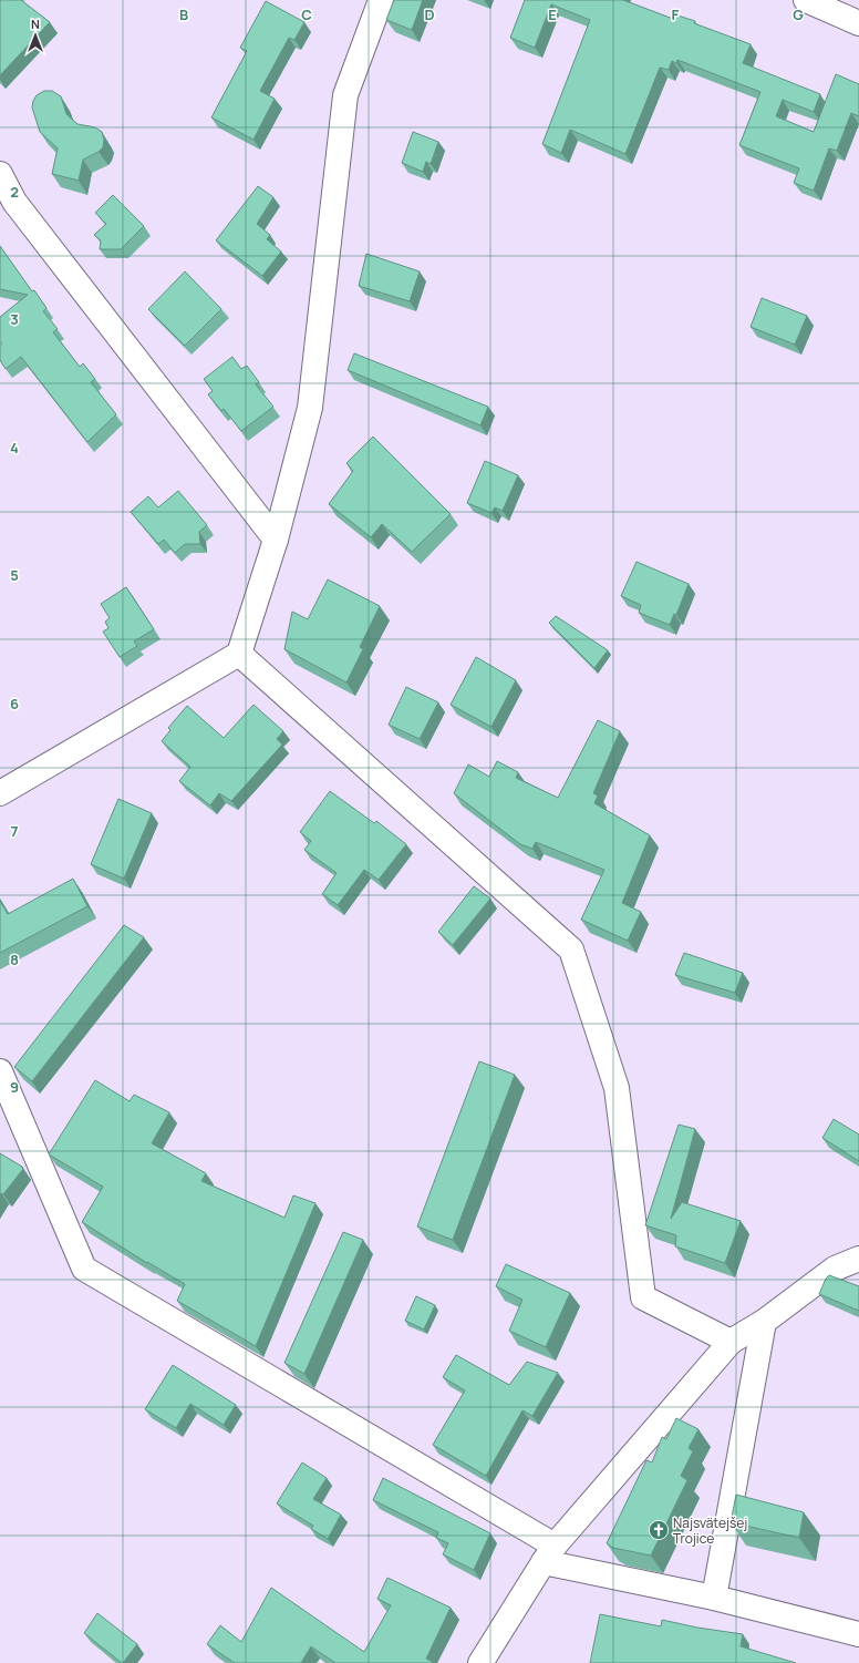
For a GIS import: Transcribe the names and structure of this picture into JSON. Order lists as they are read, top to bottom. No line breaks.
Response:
{"places":{"church":["Najsvätejšej Trojice"]},"north":"top","grid":{"columns":["B","C","D","E","F","G"],"rows":["2","3","4","5","6","7","8","9"]}}
